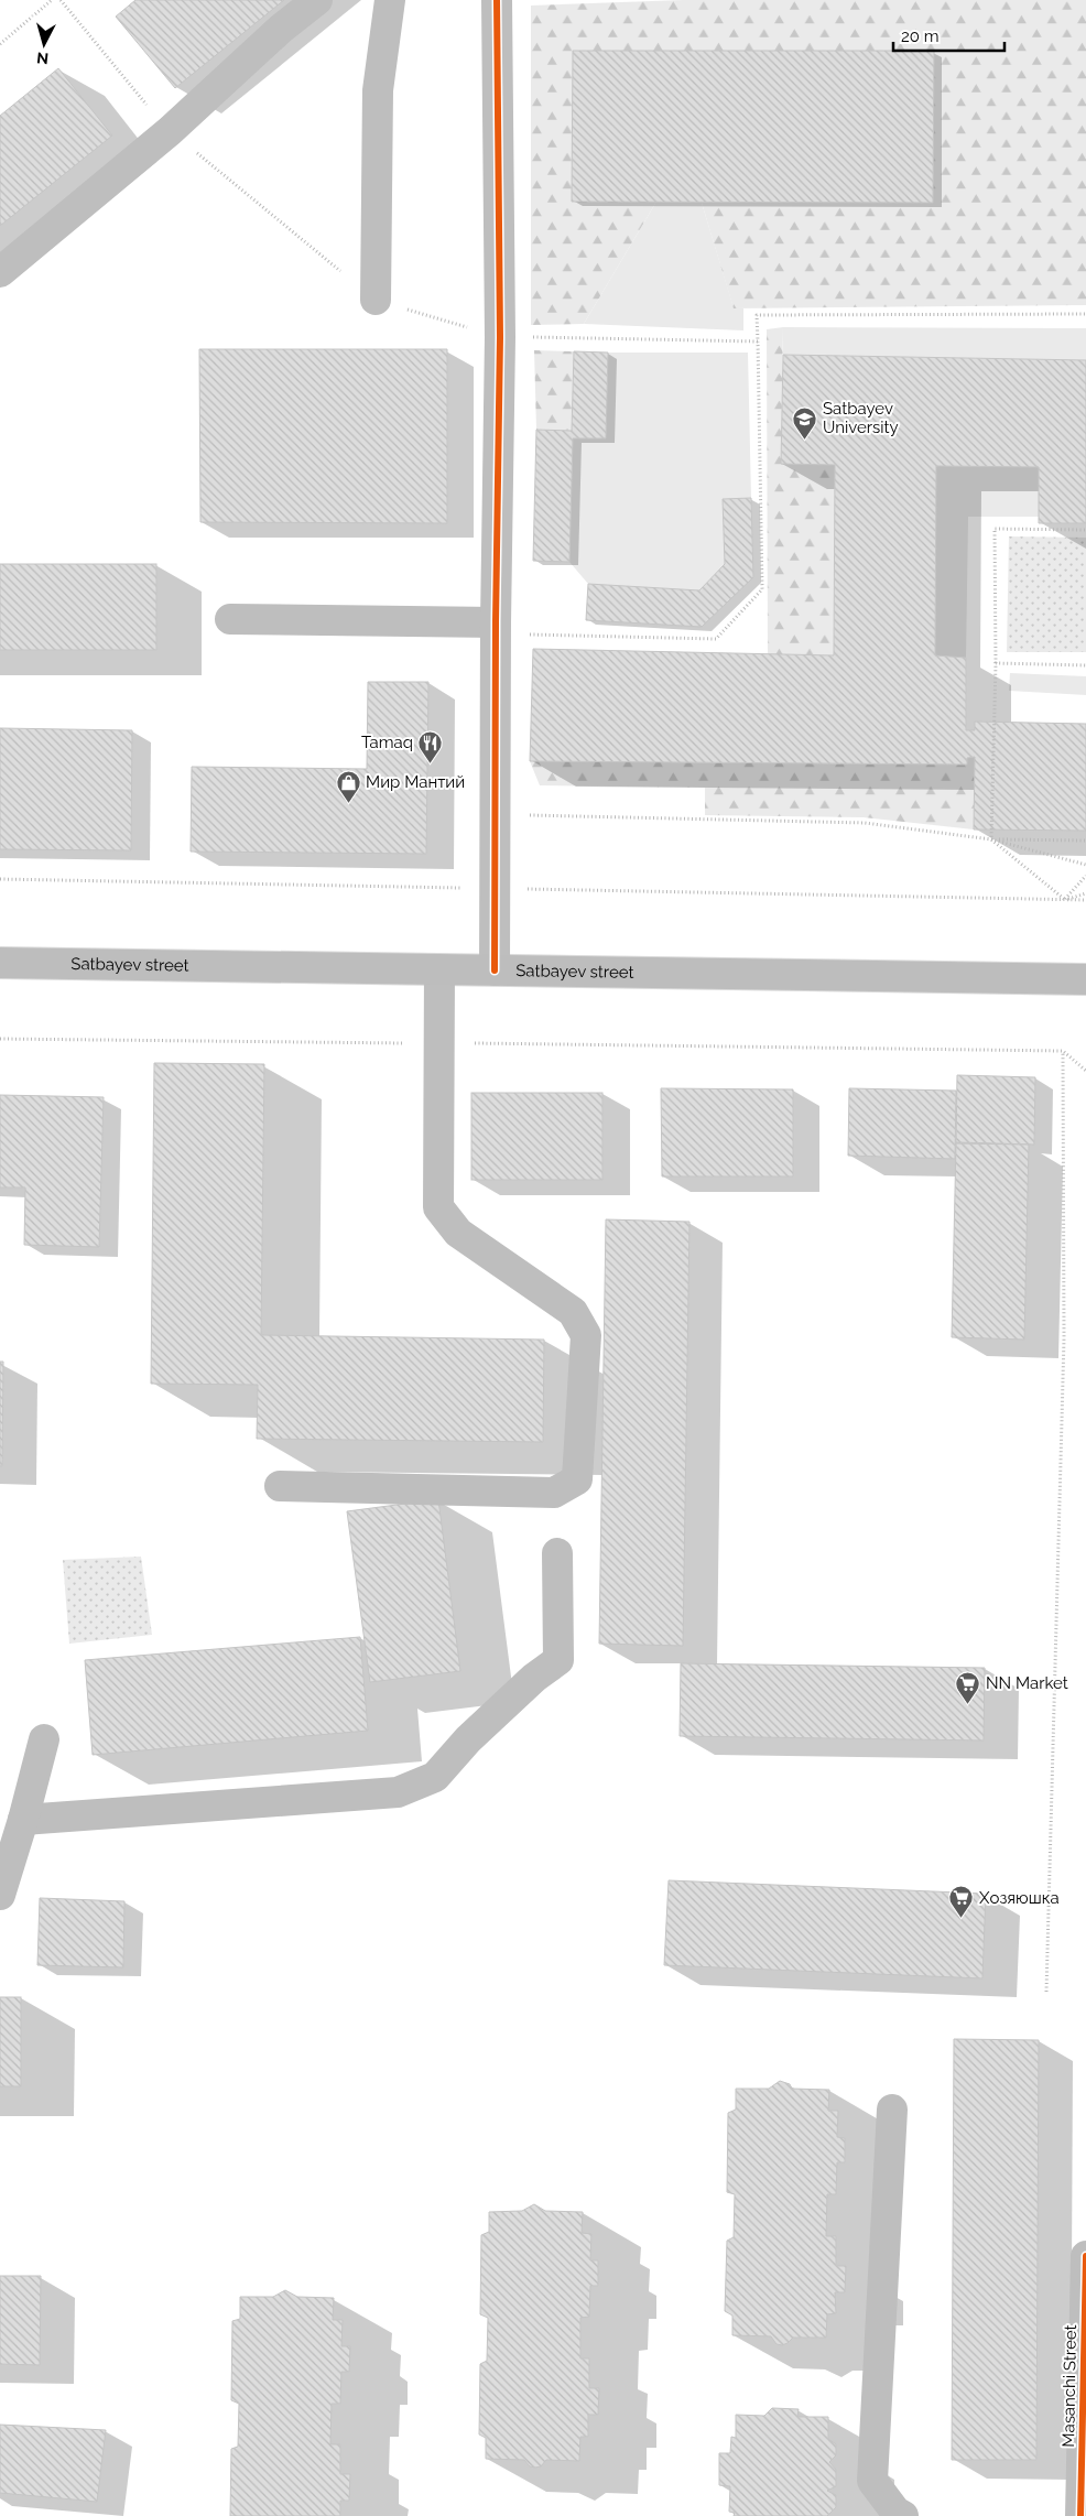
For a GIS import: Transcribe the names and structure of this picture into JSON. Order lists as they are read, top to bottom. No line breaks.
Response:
{"streets":{"main road":["Satbayev street"],"street":["Masanchi Street"]},"places":{"school or university":["Satbayev University"],"restaurant":["Tamaq"],"shop":["Мир Мантий"],"supermarket":["NN Market","Хозяюшка"]},"scale_bar":"20 m","north":"bottom"}
